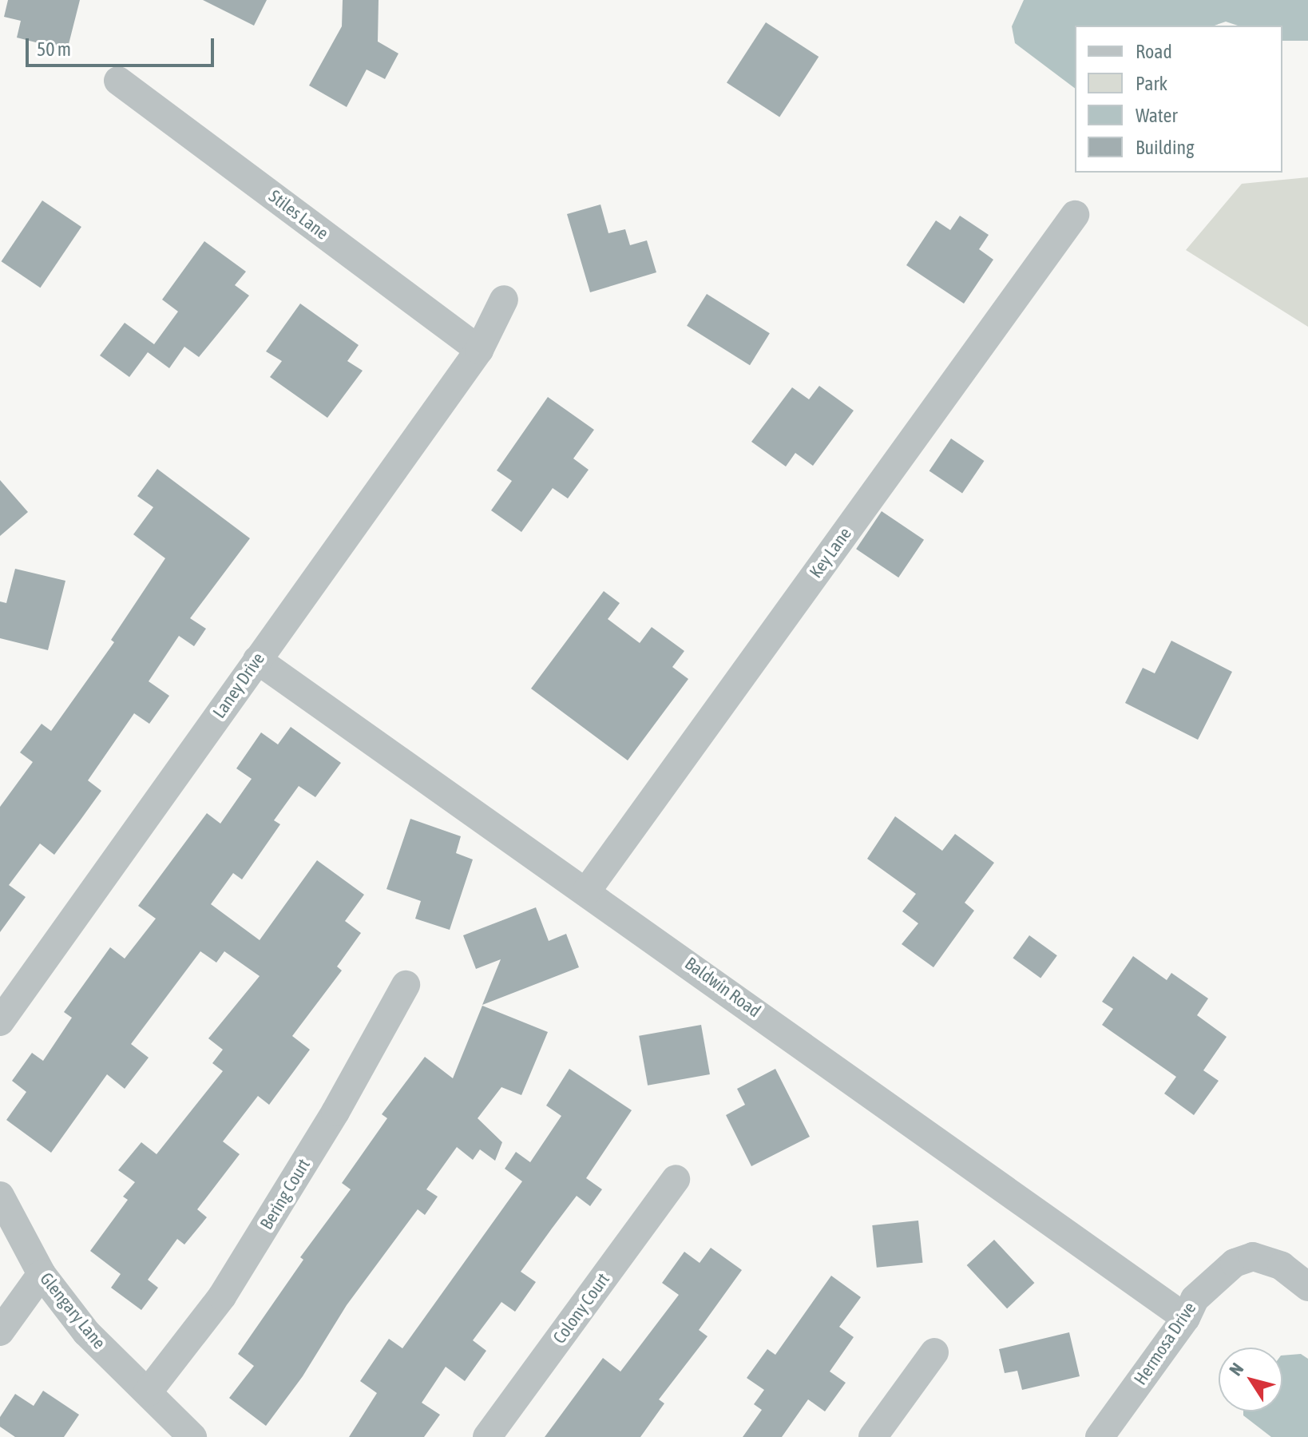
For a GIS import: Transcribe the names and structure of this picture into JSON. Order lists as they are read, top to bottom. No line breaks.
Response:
{"streets":{"street":["Stiles Lane","Key Lane","Laney Drive","Baldwin Road","Bering Court","Colony Court","Glengary Lane","Hermosa Drive"]},"crossings":[["Stiles Lane","Laney Drive"],["Key Lane","Baldwin Road"],["Laney Drive","Baldwin Road"],["Baldwin Road","Hermosa Drive"],["Bering Court","Glengary Lane"]],"legend":["Road","Park","Water","Building"],"scale_bar":"50 m","north":"top left"}
